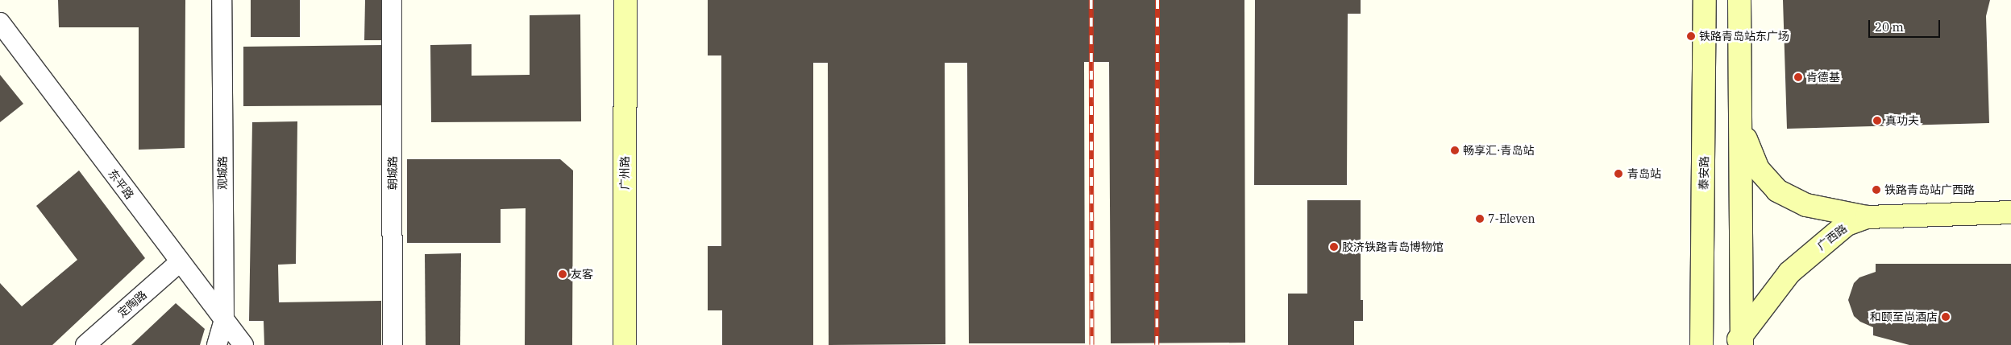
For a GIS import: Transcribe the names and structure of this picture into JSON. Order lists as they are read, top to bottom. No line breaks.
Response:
{"streets":{"street":["观城路","朝城路","广州路","泰安路","东平路","广西路","定陶路"]},"crossings":[["观城路","东平路"],["东平路","定陶路"]],"places":["铁路青岛站东广场","肯德基","真功夫","畅享汇·青岛站","青岛站","铁路青岛站广西路","7-Eleven","胶济铁路青岛博物馆","友客","和颐至尚酒店"],"scale_bar":"20 m"}
